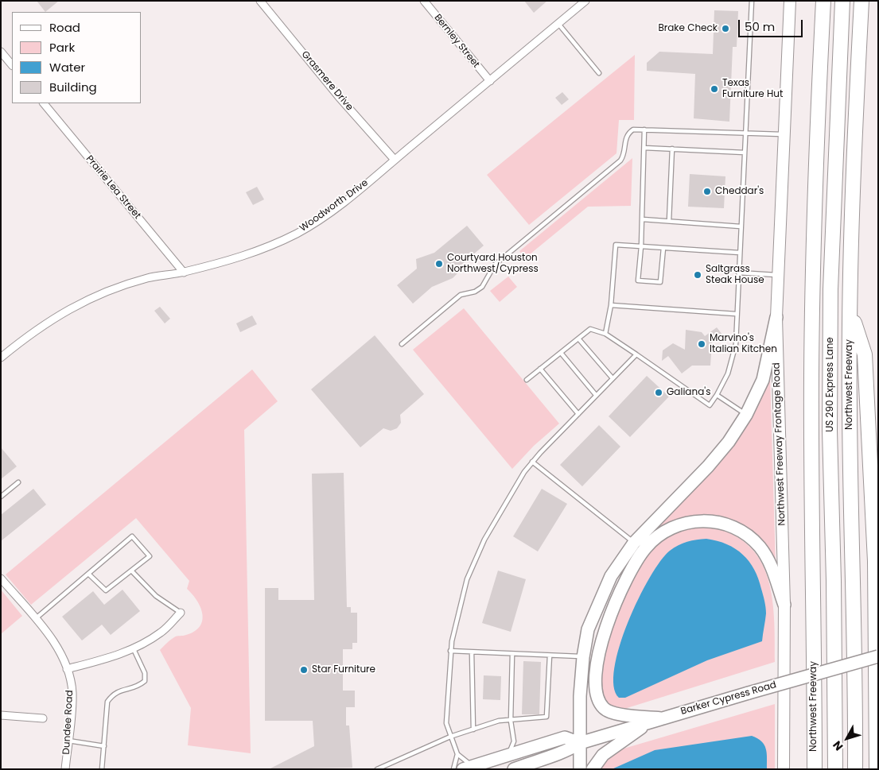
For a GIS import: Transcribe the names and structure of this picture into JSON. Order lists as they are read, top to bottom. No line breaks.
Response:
{"streets":{"highway":["US 290 Express Lane","Northwest Freeway"],"main road":["Northwest Freeway Frontage Road","Barker Cypress Road"],"street":["Bernley Street","Grasmere Drive","Prairie Lea Street","Woodworth Drive","Dundee Road"]},"crossings":[["Bernley Street","Woodworth Drive"],["Grasmere Drive","Woodworth Drive"],["Prairie Lea Street","Woodworth Drive"]],"places":["Brake Check","Texas Furniture Hut","Cheddar's","Courtyard Houston Northwest/Cypress","Saltgrass Steak House","Marvino's Italian Kitchen","Galiana's","Star Furniture"],"legend":["Road","Park","Water","Building"],"scale_bar":"50 m","north":"bottom left"}
